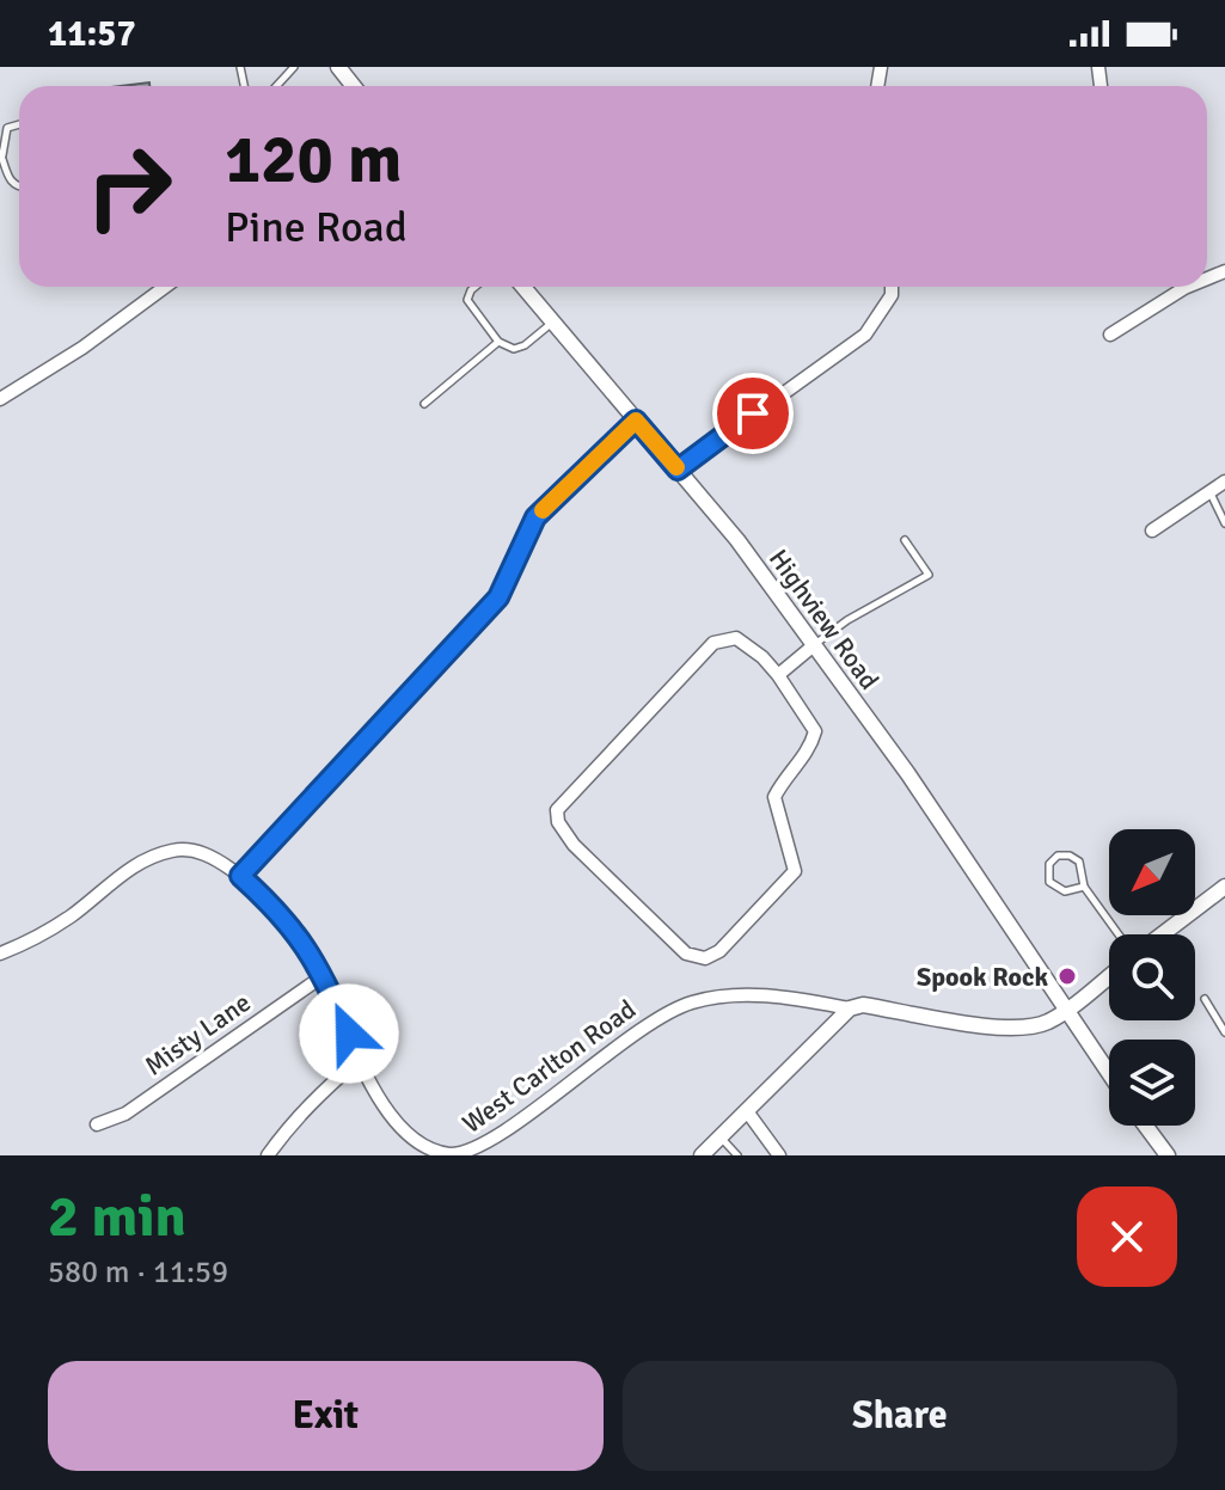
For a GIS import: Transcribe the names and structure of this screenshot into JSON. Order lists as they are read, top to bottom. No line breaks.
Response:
{"streets":{"street":["Highview Road","Misty Lane","West Carlton Road"]},"crossings":[["Misty Lane","West Carlton Road"]],"places":["Spook Rock"],"north":"bottom left","page":{"status":"11:57","turn":["120 m","Pine Road"],"heading":["2 min","580 m · 11:59"],"buttons":["Exit","Share"]}}
